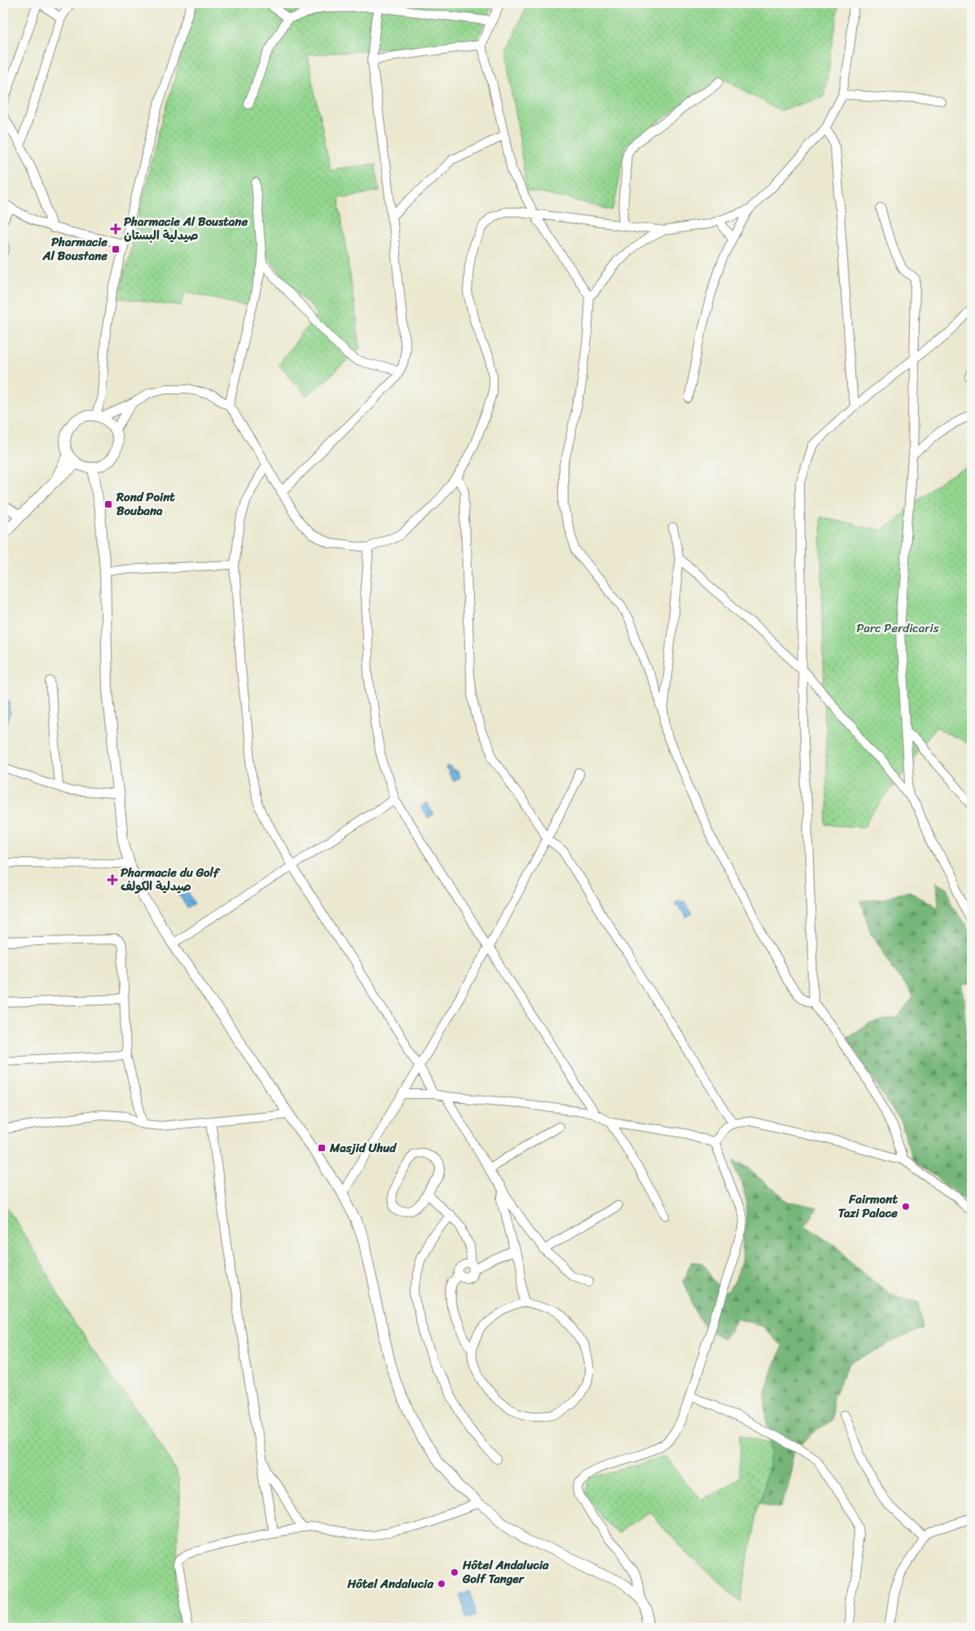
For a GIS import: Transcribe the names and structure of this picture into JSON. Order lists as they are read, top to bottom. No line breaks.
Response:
{"parks":["Parc Perdicaris"],"places":{"health":["Pharmacie Al Boustane صيدلية البستان","Pharmacie du Golf صيدلية الكولف"],"transit":["Pharmacie Al Boustane","Rond Point Boubana","Masjid Uhud"],"other":["Fairmont Tazi Palace","Hôtel Andalucia Golf Tanger","Hôtel Andalucia"]}}
